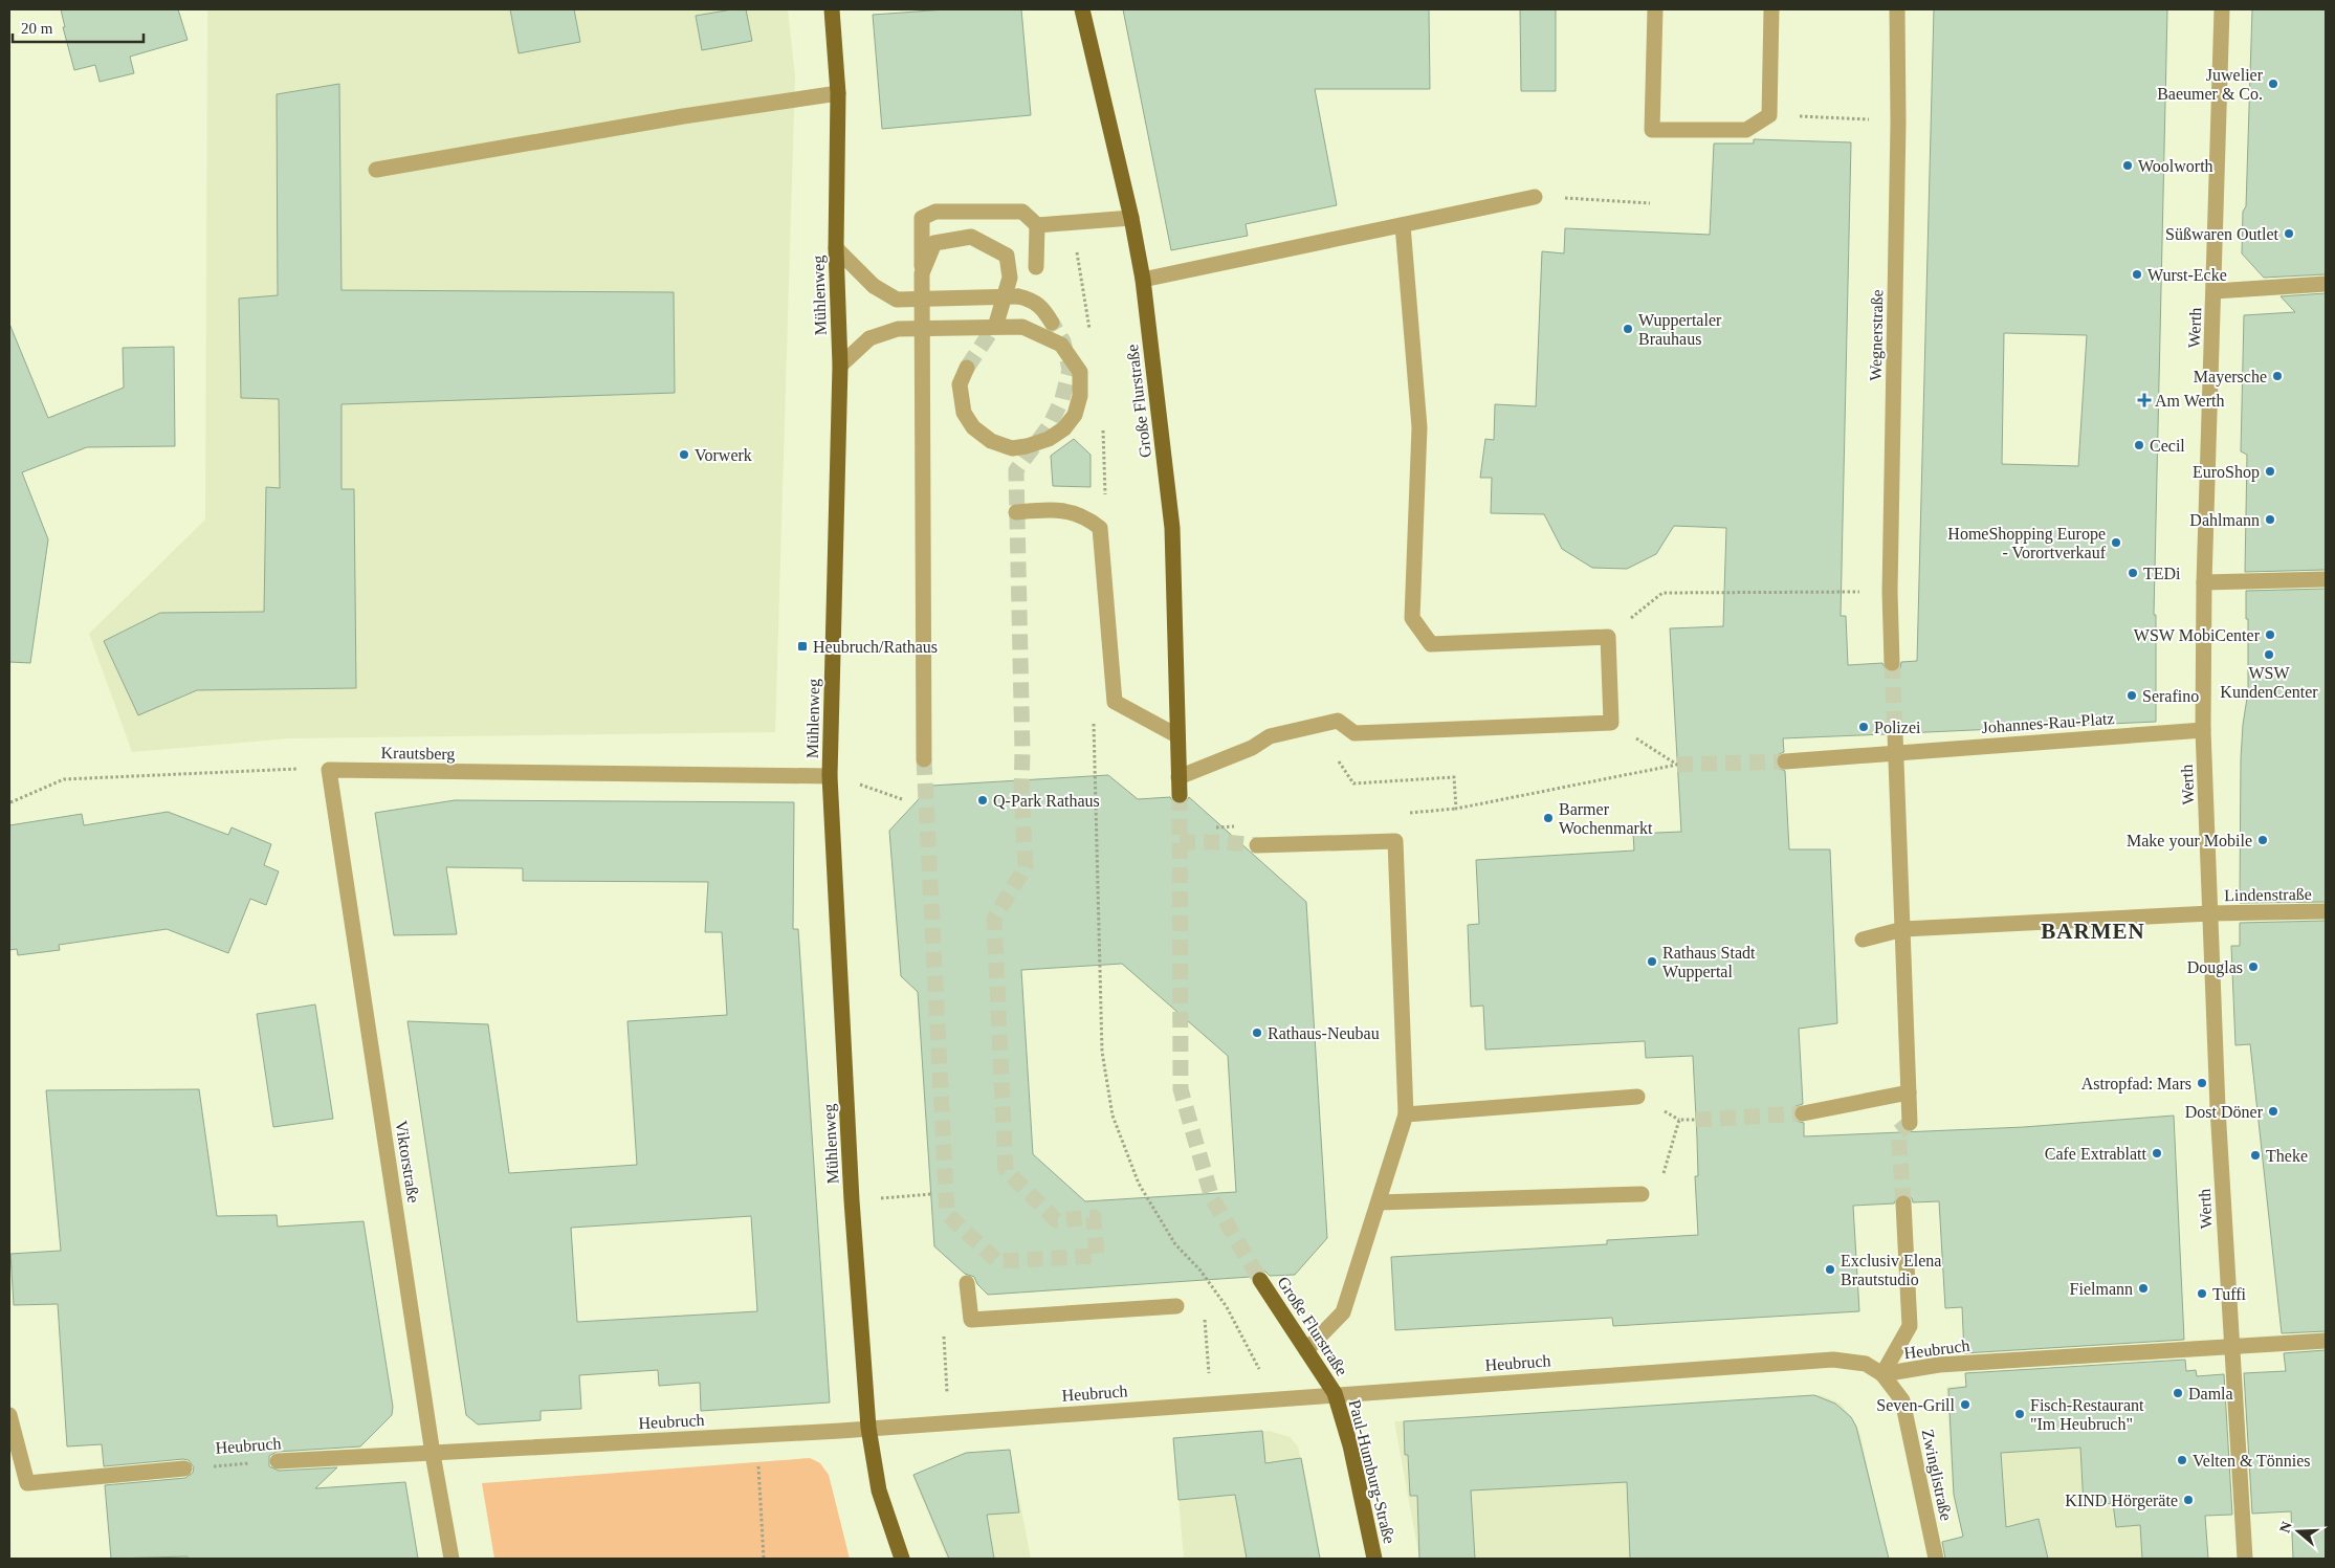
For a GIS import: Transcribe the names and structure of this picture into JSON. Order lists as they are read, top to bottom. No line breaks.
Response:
{"streets":{"main road":["Mühlenweg","Große Flurstraße","Paul-Humburg-Straße"],"street":["Werth","Wegnerstraße","Johannes-Rau-Platz","Krautsberg","Lindenstraße","Viktorstraße","Heubruch","Zwinglistraße"]},"crossings":[["Mühlenweg","Krautsberg"],["Mühlenweg","Heubruch"],["Werth","Johannes-Rau-Platz"],["Werth","Lindenstraße"],["Werth","Heubruch"],["Große Flurstraße","Heubruch"],["Große Flurstraße","Paul-Humburg-Straße"],["Krautsberg","Viktorstraße"],["Viktorstraße","Heubruch"],["Heubruch","Paul-Humburg-Straße"],["Heubruch","Zwinglistraße"]],"districts":["BARMEN"],"places":{"other":["Juwelier Baeumer & Co.","Woolworth","Süßwaren Outlet","Wurst-Ecke","Wuppertaler Brauhaus","Mayersche","Cecil","Vorwerk","EuroShop","Dahlmann","HomeShopping Europe - Vorortverkauf","TEDi","WSW MobiCenter","WSW KundenCenter","Serafino","Polizei","Q-Park Rathaus","Barmer Wochenmarkt","Make your Mobile","Rathaus Stadt Wuppertal","Douglas","Rathaus-Neubau","Astropfad: Mars","Dost Döner","Cafe Extrablatt","Theke","Exclusiv Elena Brautstudio","Fielmann","Tuffi","Damla","Seven-Grill","Fisch-Restaurant \"Im Heubruch\"","Velten & Tönnies","KIND Hörgeräte"],"health":["Am Werth"],"transit":["Heubruch/Rathaus"]},"scale_bar":"20 m","north":"left"}
